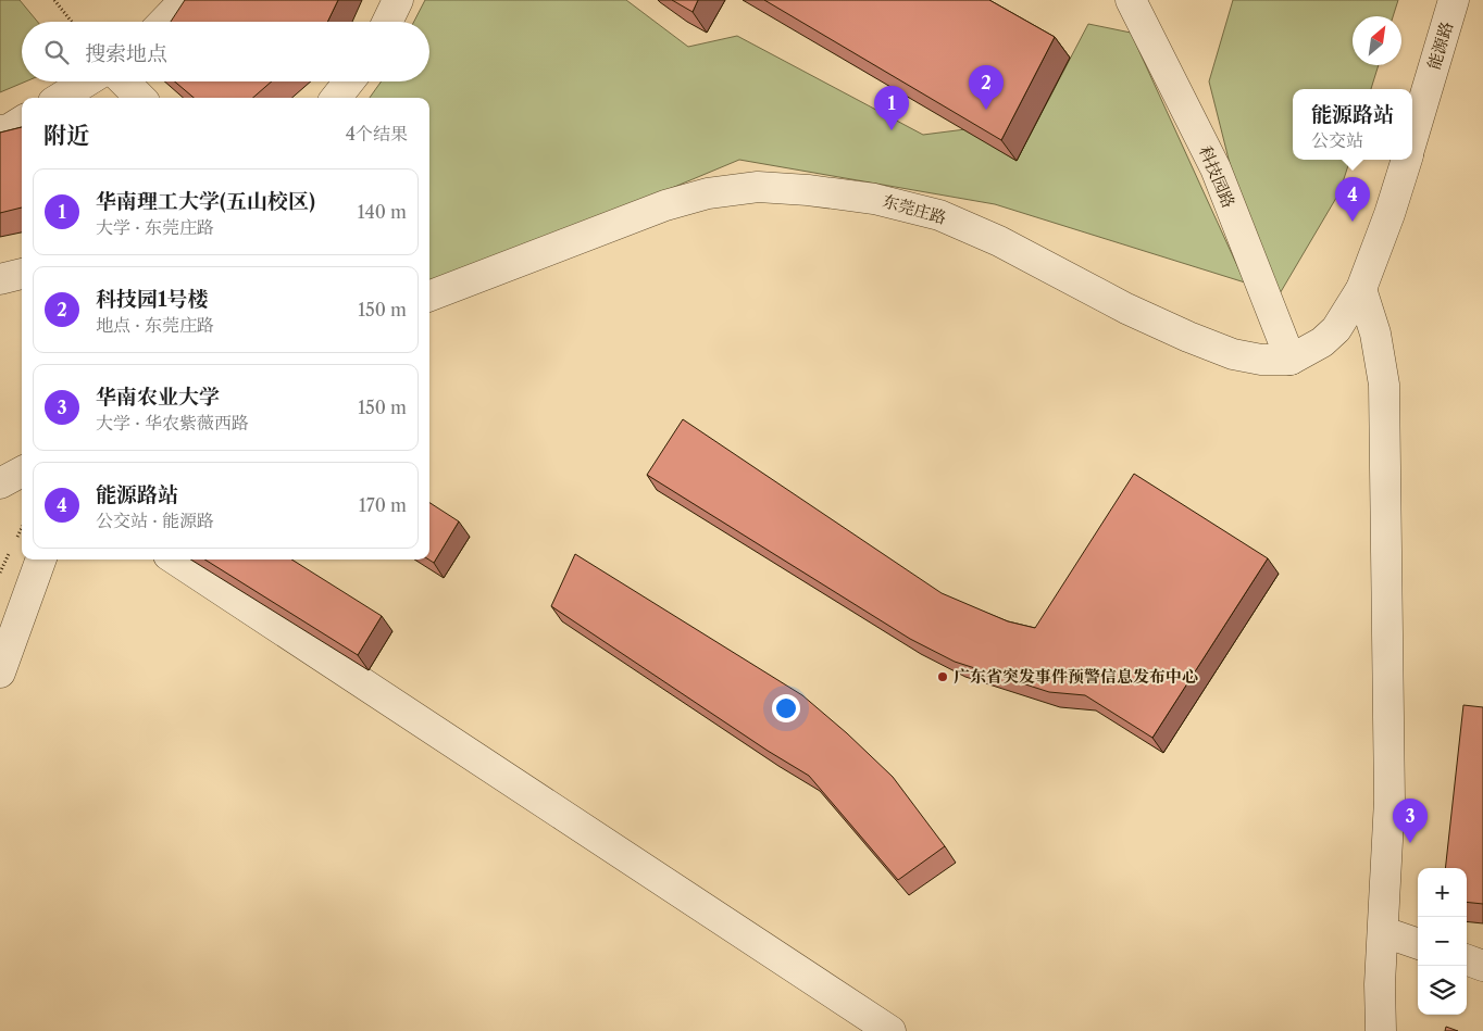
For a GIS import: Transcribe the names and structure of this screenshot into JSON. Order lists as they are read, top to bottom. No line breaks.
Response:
{"streets":{"street":["能源路","科技园路","东莞庄路"]},"crossings":[["能源路","东莞庄路"],["科技园路","东莞庄路"]],"places":["广东省突发事件预警信息发布中心"],"north":"top right","page":{"search":"搜索地点","pins":["2","1","4","3"],"popup":["能源路站","公交站"],"heading":["附近","4个结果"],"list":[{"mark":"1","name":"华南理工大学(五山校区)","note":"大学 · 东莞庄路","value":"140 m"},{"mark":"2","name":"科技园1号楼","note":"地点 · 东莞庄路","value":"150 m"},{"mark":"3","name":"华南农业大学","note":"大学 · 华农紫薇西路","value":"150 m"},{"mark":"4","name":"能源路站","note":"公交站 · 能源路","value":"170 m"}],"map_buttons":["+","−"]}}
